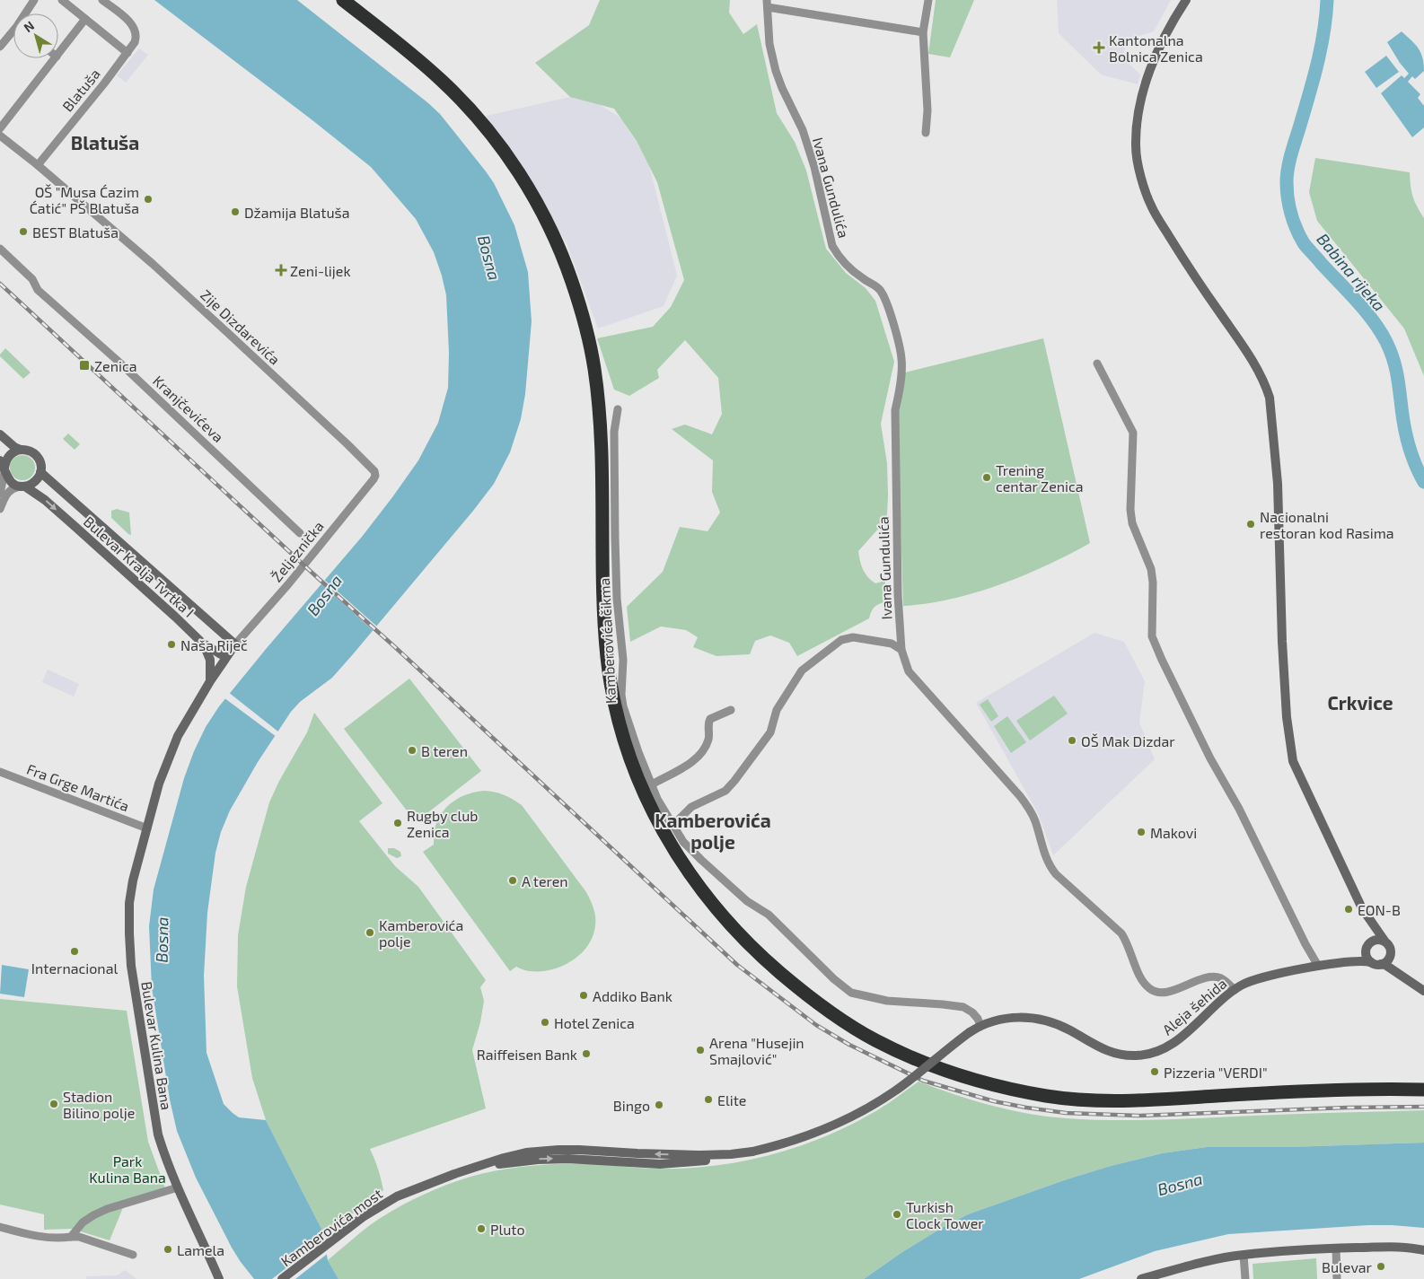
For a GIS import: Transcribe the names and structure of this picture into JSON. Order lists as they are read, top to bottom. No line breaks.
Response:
{"streets":{"street":["Blatuša","Ivana Gundulića","Zije Dizdarevića","Kranjčevićeva","Željeznička","Bulevar Kralja Tvrtka I","Kamberovića čikma","Fra Grge Martića","Aleja šehida","Bulevar Kulina Bana","Kamberovića most"]},"crossings":[["Blatuša","Zije Dizdarevića"],["Ivana Gundulića","Aleja šehida"],["Zije Dizdarevića","Željeznička"],["Željeznička","Bulevar Kralja Tvrtka I"],["Željeznička","Bulevar Kulina Bana"],["Bulevar Kralja Tvrtka I","Bulevar Kulina Bana"],["Kamberovića čikma","Aleja šehida"],["Fra Grge Martića","Bulevar Kulina Bana"],["Aleja šehida","Kamberovića most"]],"districts":["Blatuša","Crkvice","Kamberovića polje"],"water":["Bosna","Babina rijeka"],"parks":["Park Kulina Bana"],"places":{"health":["Kantonalna Bolnica Zenica","Zeni-lijek"],"other":["OŠ \"Musa Ćazim Ćatić\" PŠ Blatuša","Džamija Blatuša","BEST Blatuša","Trening centar Zenica","Nacionalni restoran kod Rasima","Naša Riječ","OŠ Mak Dizdar","B teren","Rugby club Zenica","Makovi","A teren","EON-B","Kamberovića polje","Internacional","Addiko Bank","Hotel Zenica","Arena \"Husejin Smajlović\"","Raiffeisen Bank","Pizzeria \"VERDI\"","Elite","Stadion Bilino polje","Bingo","Turkish Clock Tower","Pluto","Lamela","Bulevar"],"transit":["Zenica"]},"north":"top left"}
